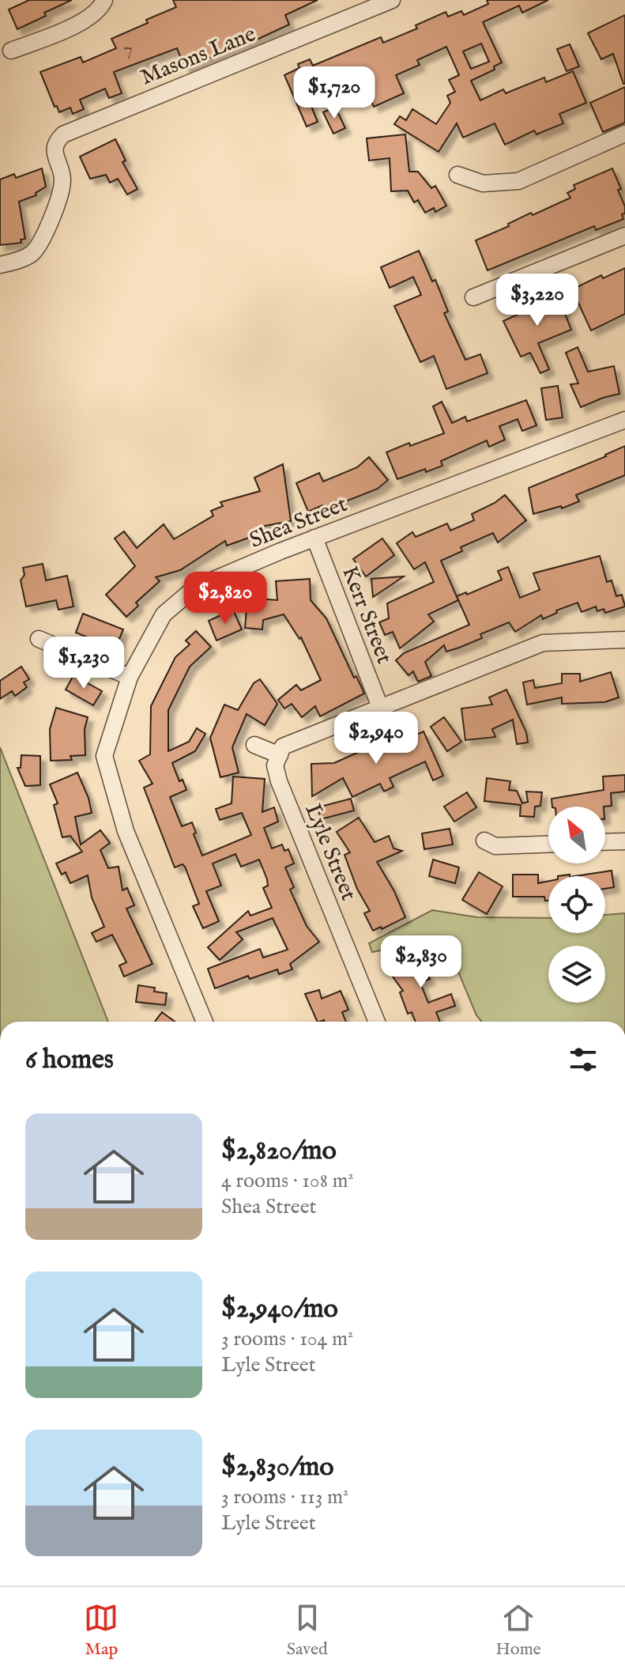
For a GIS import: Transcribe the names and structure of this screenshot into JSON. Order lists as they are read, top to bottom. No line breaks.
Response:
{"streets":{"street":["Masons Lane","Shea Street","Kerr Street","Lyle Street"]},"crossings":[["Shea Street","Kerr Street"]],"house_numbers":["7"],"north":"top left","page":{"price":["$1,720","$3,220","$2,820","$1,230","$2,940","$2,830"],"heading":"6 homes","list":[{"name":"$2,820/mo","note":"4 rooms · 108 m² · Shea Street"},{"name":"$2,940/mo","note":"3 rooms · 104 m² · Lyle Street"},{"name":"$2,830/mo","note":"3 rooms · 113 m² · Lyle Street"}],"tabs":["Map","Saved","Home"]}}
